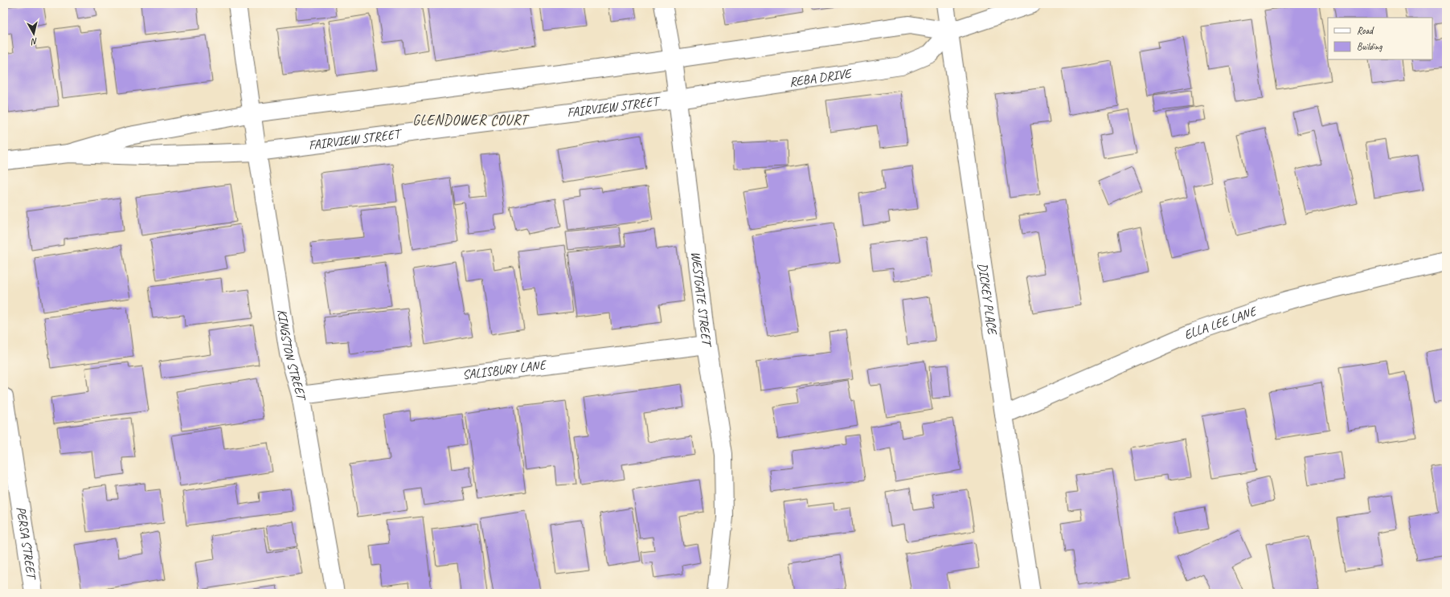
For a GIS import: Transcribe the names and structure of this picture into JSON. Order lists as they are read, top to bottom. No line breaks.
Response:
{"streets":{"street":["REBA DRIVE","FAIRVIEW STREET","WESTGATE STREET","DICKEY PLACE","ELLA LEE LANE","KINGSTON STREET","SALISBURY LANE","PERSA STREET"]},"crossings":[["REBA DRIVE","FAIRVIEW STREET"],["REBA DRIVE","WESTGATE STREET"],["REBA DRIVE","DICKEY PLACE"],["FAIRVIEW STREET","WESTGATE STREET"],["FAIRVIEW STREET","KINGSTON STREET"],["WESTGATE STREET","SALISBURY LANE"],["DICKEY PLACE","ELLA LEE LANE"],["KINGSTON STREET","SALISBURY LANE"]],"districts":["GLENDOWER COURT"],"legend":["Road","Building"],"north":"bottom"}
